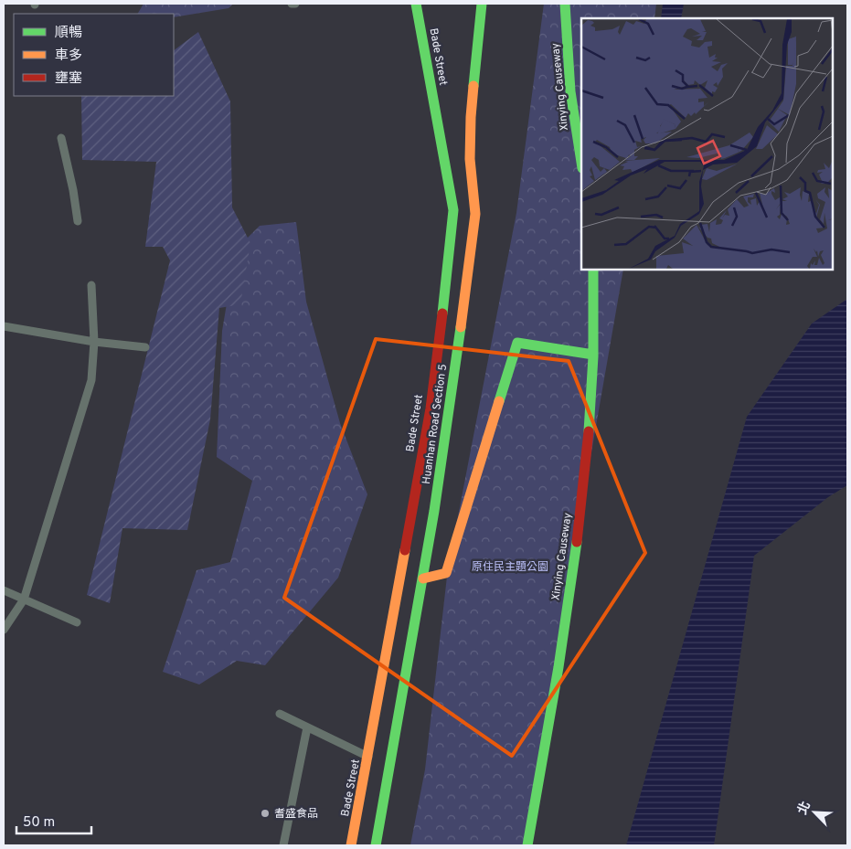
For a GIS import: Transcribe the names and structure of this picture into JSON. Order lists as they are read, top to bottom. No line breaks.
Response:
{"streets":{"street":["Bade Street","Xinying Causeway","Huanhan Road Section 5"]},"parks":["原住民主題公園"],"places":["耆盛食品"],"legend":["順暢","車多","壅塞"],"scale_bar":"50 m","north":"top left"}
